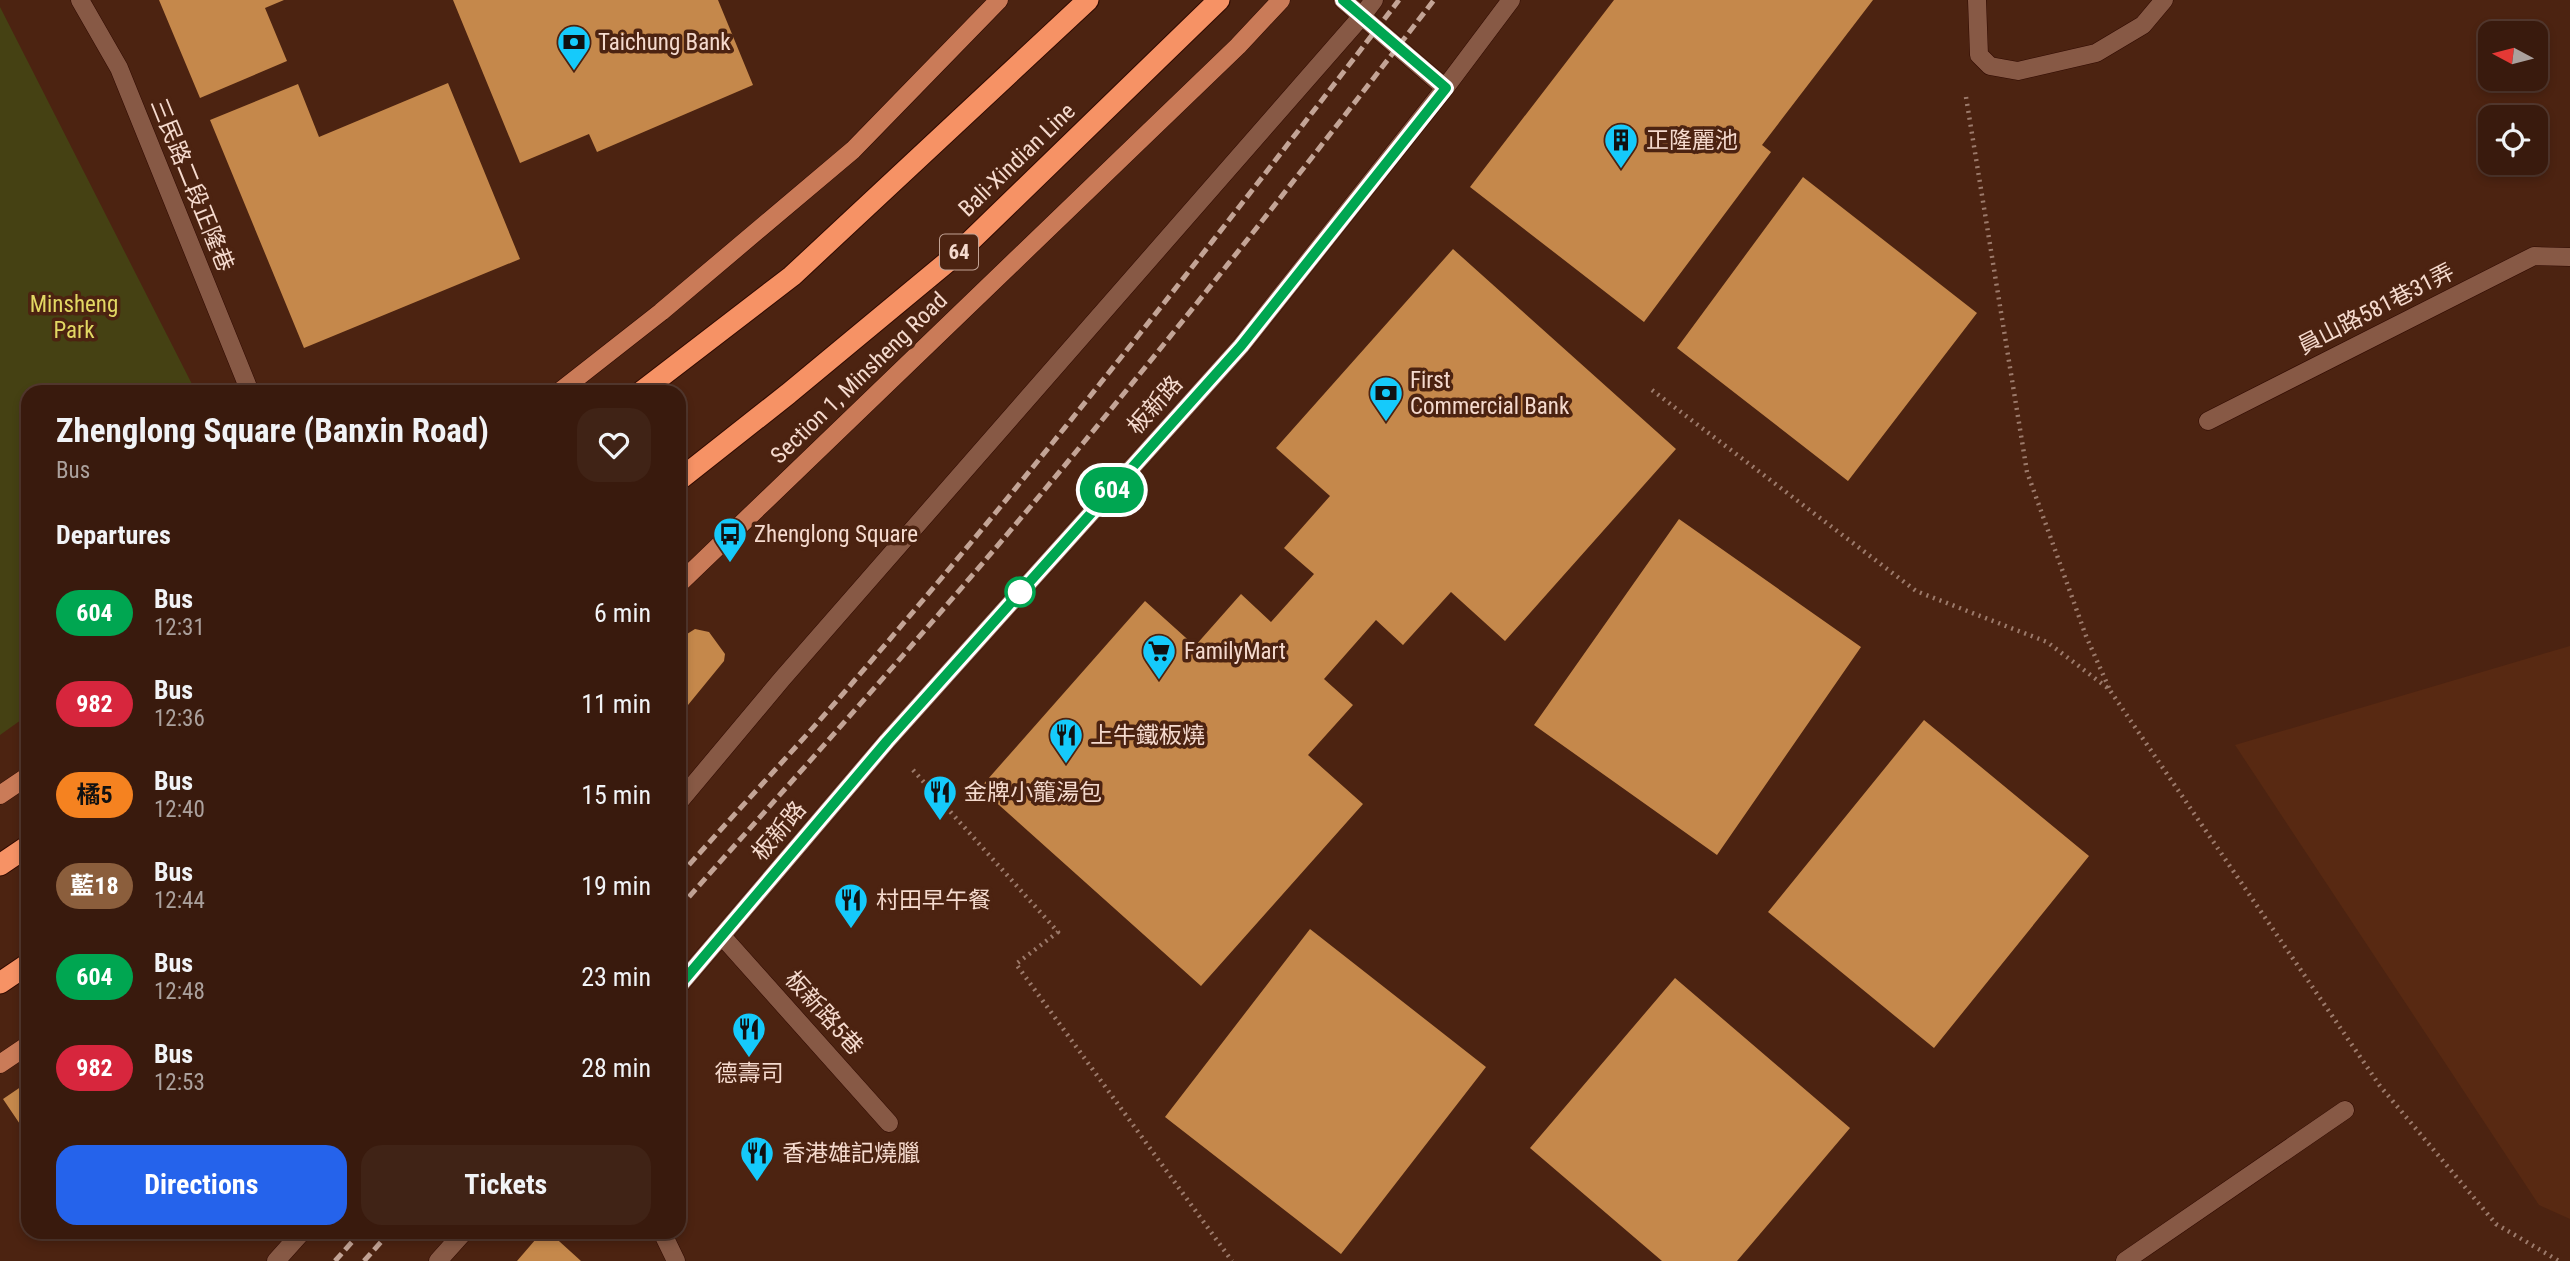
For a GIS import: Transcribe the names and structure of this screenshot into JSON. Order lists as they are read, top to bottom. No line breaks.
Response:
{"streets":{"highway":["Bali-Xindian Line","64"],"main road":["Section 1, Minsheng Road"],"street":["三民路二段正隆巷","員山路581巷31弄","板新路","板新路5巷"]},"crossings":[["板新路","板新路5巷"]],"parks":["Minsheng Park"],"places":{"bank":["Taichung Bank","First Commercial Bank"],"building":["正隆麗池"],"bus stop":["Zhenglong Square"],"supermarket":["FamilyMart"],"restaurant":["上牛鐵板燒","金牌小籠湯包","村田早午餐","德壽司","香港雄記燒臘"]},"lines":["bus line 604"],"north":"left","page":{"on_map":"604","heading":[["Zhenglong Square (Banxin Road)","Bus"],"Departures"],"list":[{"mark":"604","name":"Bus","note":"12:31","value":"6 min"},{"mark":"982","name":"Bus","note":"12:36","value":"11 min"},{"mark":"橘5","name":"Bus","note":"12:40","value":"15 min"},{"mark":"藍18","name":"Bus","note":"12:44","value":"19 min"},{"mark":"604","name":"Bus","note":"12:48","value":"23 min"},{"mark":"982","name":"Bus","note":"12:53","value":"28 min"}],"buttons":["Directions","Tickets"]}}
